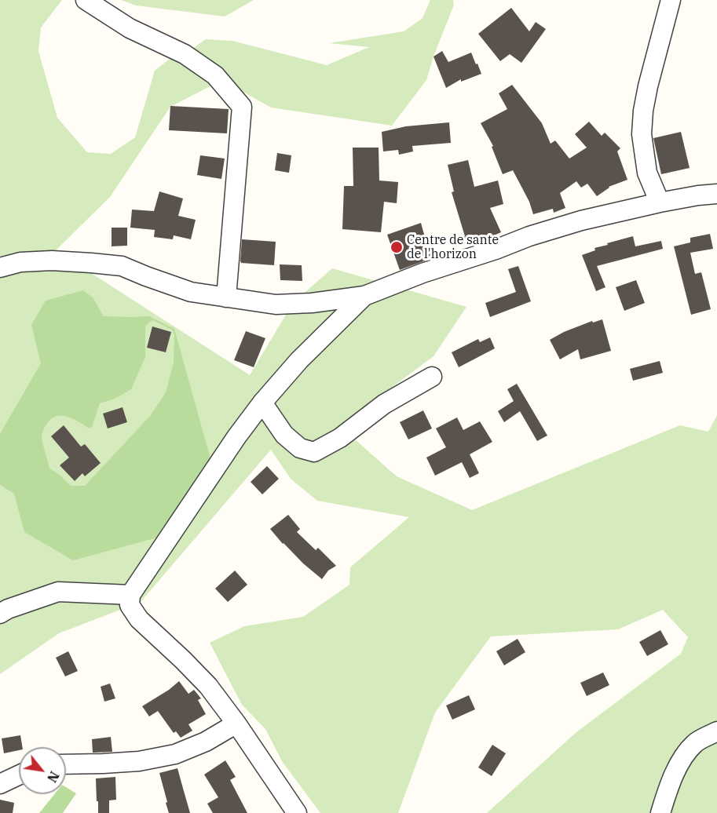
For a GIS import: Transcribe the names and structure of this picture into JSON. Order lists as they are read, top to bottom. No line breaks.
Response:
{"places":["Centre de sante de l'horizon"],"north":"bottom right"}
